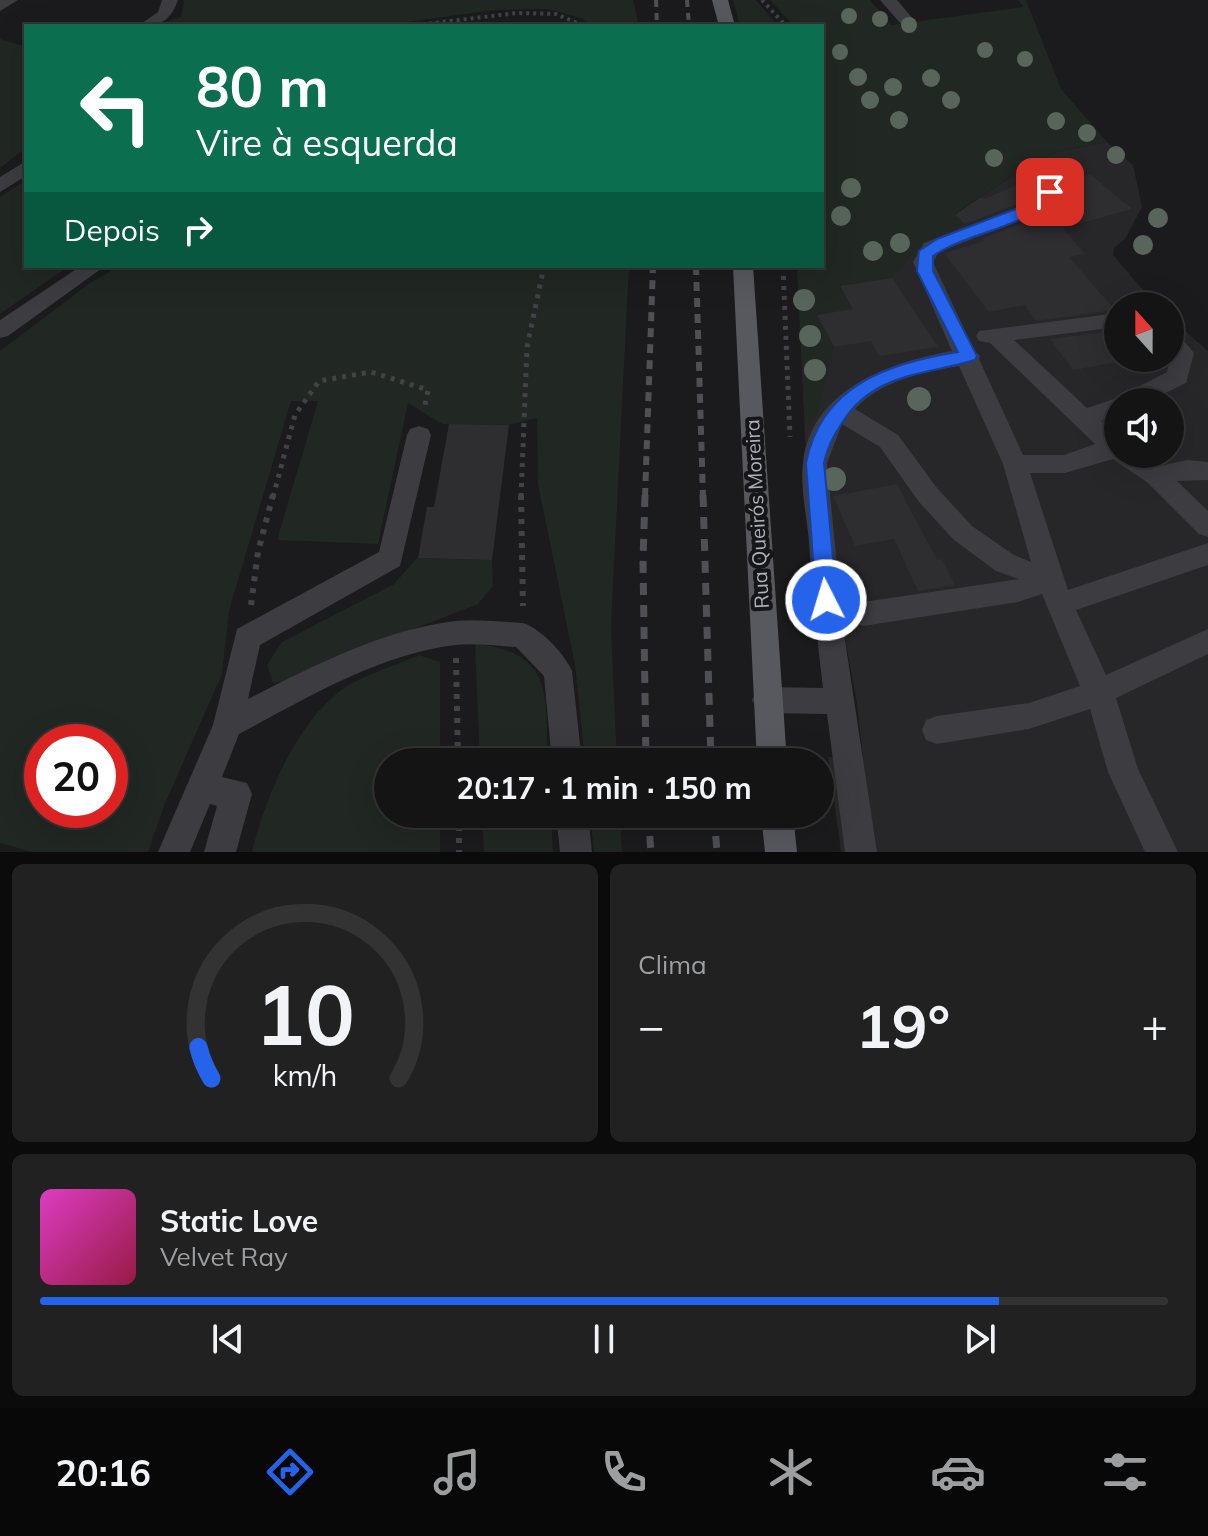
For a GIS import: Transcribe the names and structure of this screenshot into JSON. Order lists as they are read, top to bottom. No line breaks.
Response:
{"streets":{"main road":["Rua Queirós Moreira"]},"north":"top","page":{"turn":["80 m","Vire à esquerda"],"then":"Depois","limit":"20","trip":"20:17 · 1 min · 150 m","tile":"Clima","heat":["−","19°","+"],"song":["Static Love","Velvet Ray"],"tabs":"20:16","gauge":["10","km/h"]}}
